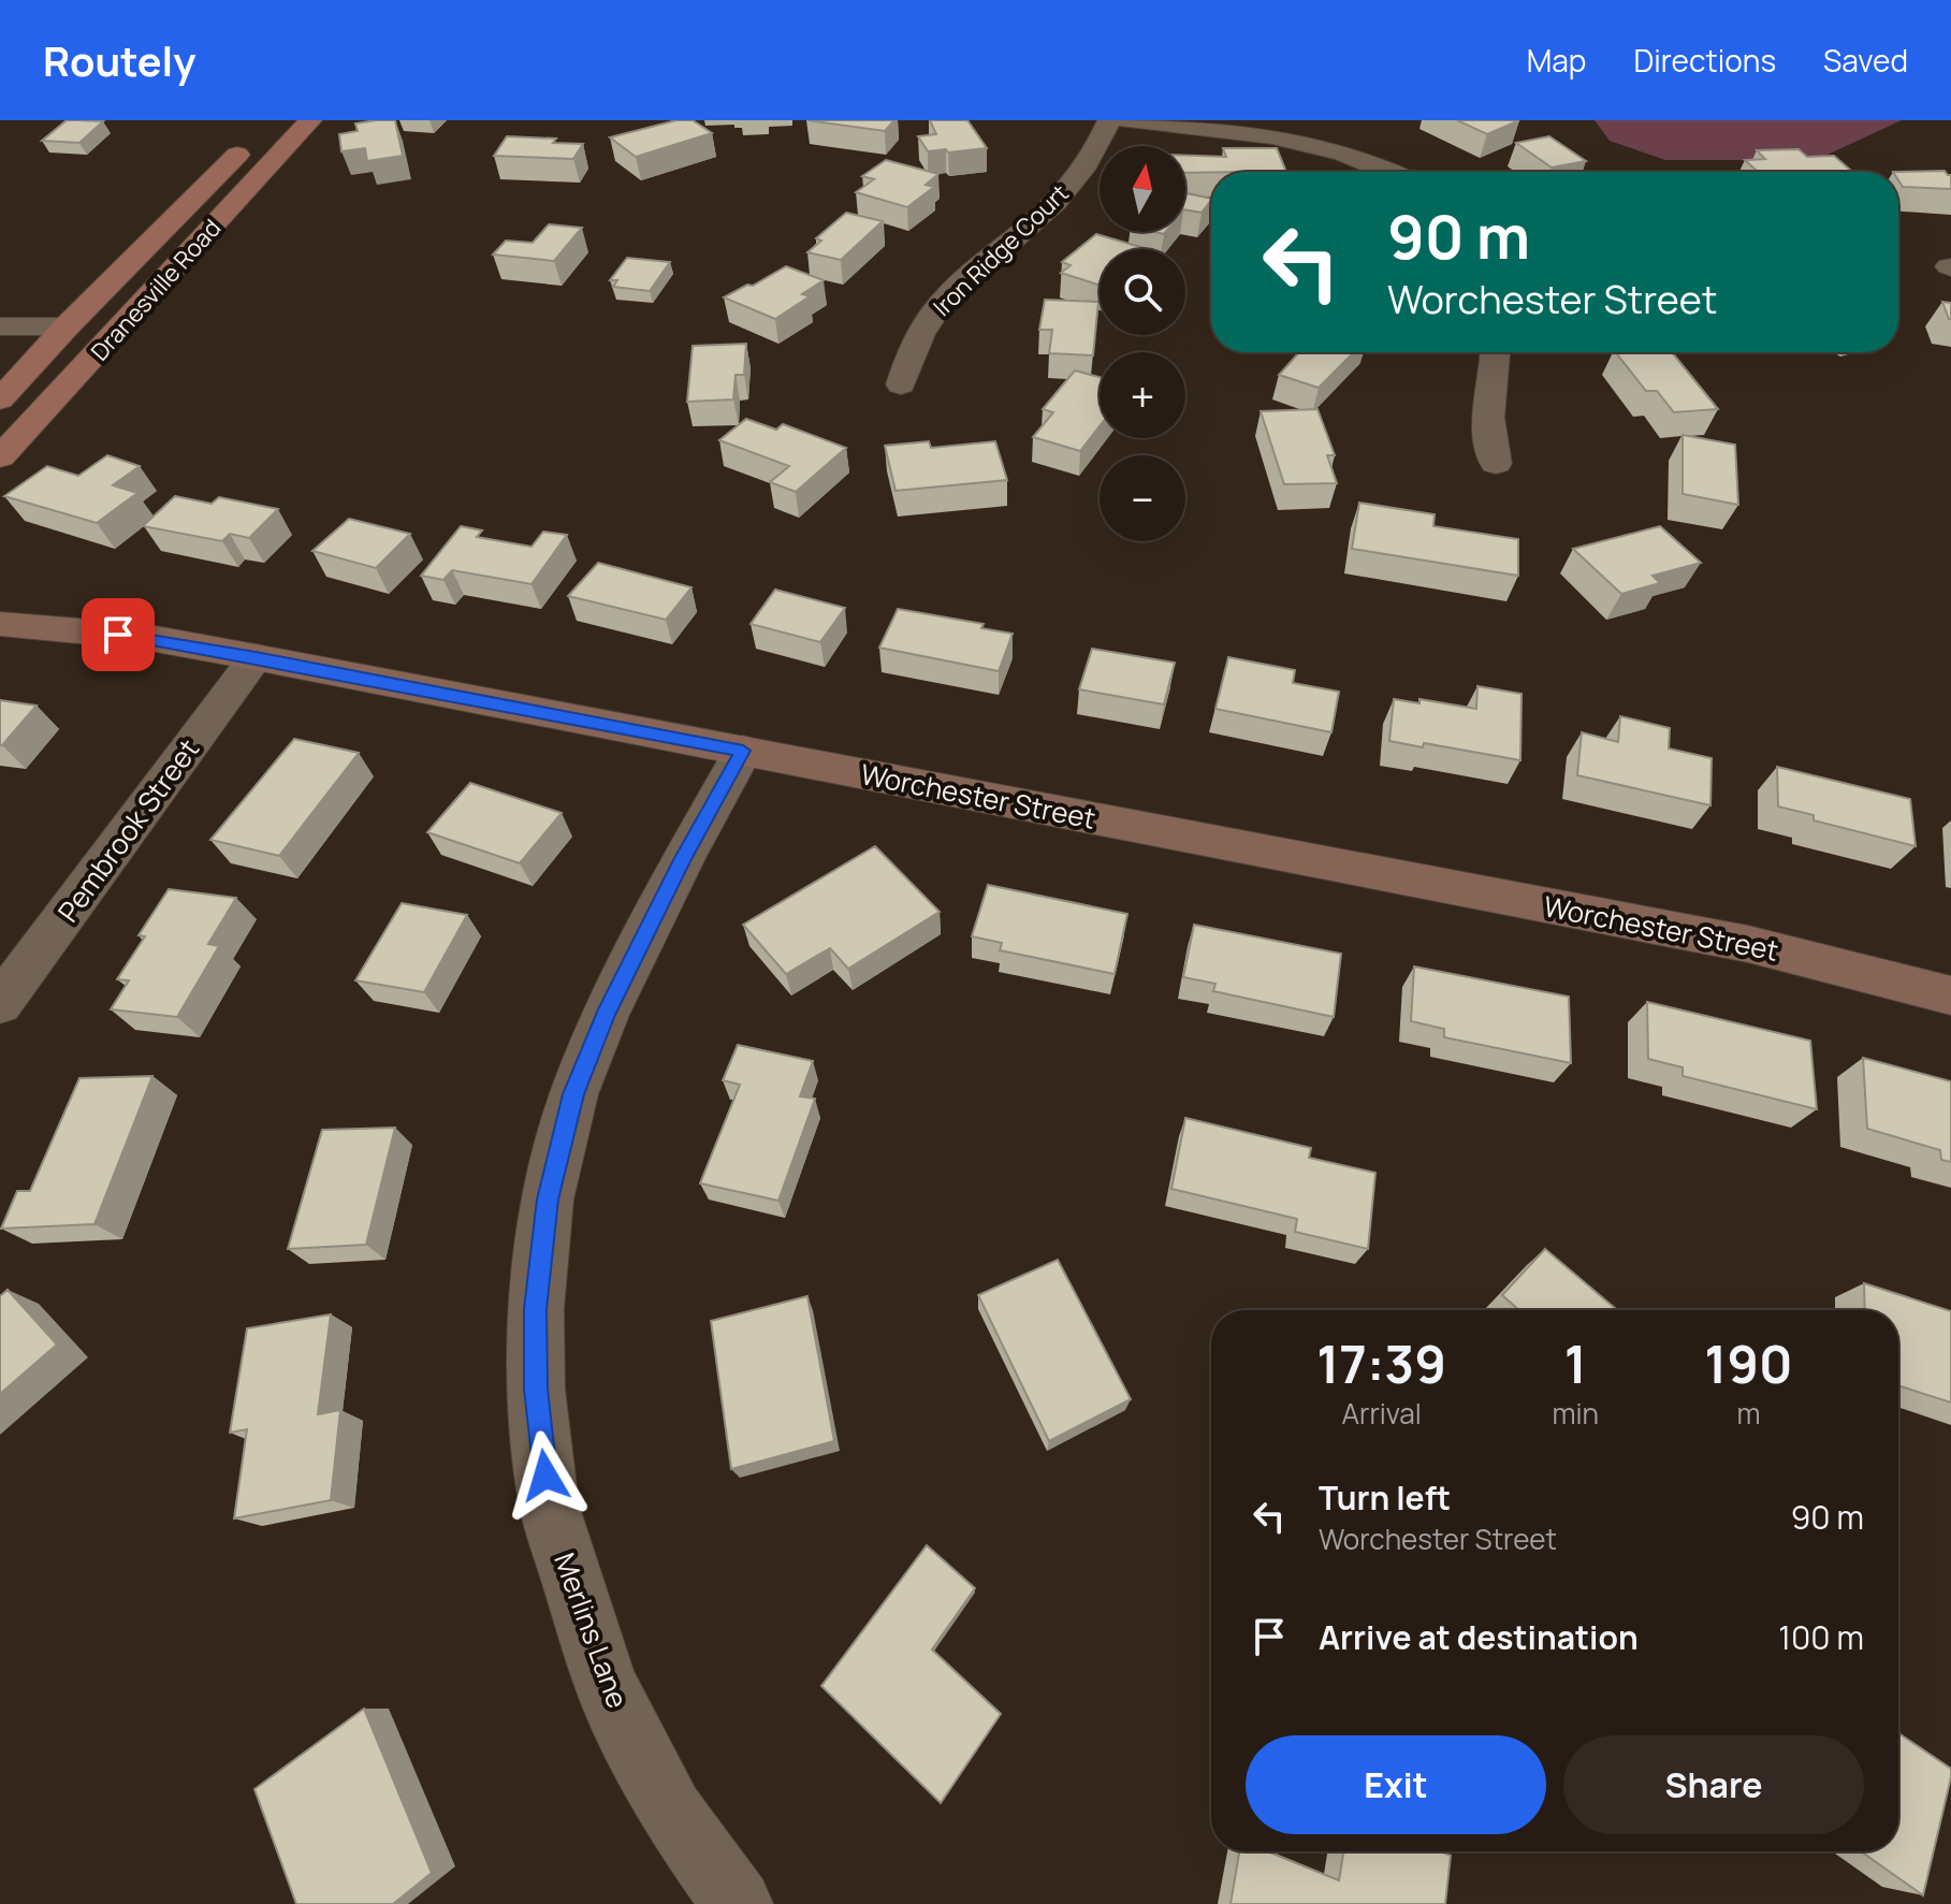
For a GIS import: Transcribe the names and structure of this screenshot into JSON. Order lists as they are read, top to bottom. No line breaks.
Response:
{"streets":{"main road":["Dranesville Road"],"street":["Iron Ridge Court","Worchester Street","Pembrook Street","Merlins Lane"]},"crossings":[["Worchester Street","Pembrook Street"],["Worchester Street","Merlins Lane"]],"north":"top","page":{"header":"Routely","nav":["Map","Directions","Saved"],"map_buttons":["+","−"],"turn":["90 m","Worchester Street"],"eta":["17:39","Arrival","1","min","190","m"],"list":[{"name":"Turn left","note":"Worchester Street","value":"90 m"},{"name":"Arrive at destination","value":"100 m"}],"buttons":["Exit","Share"]}}
